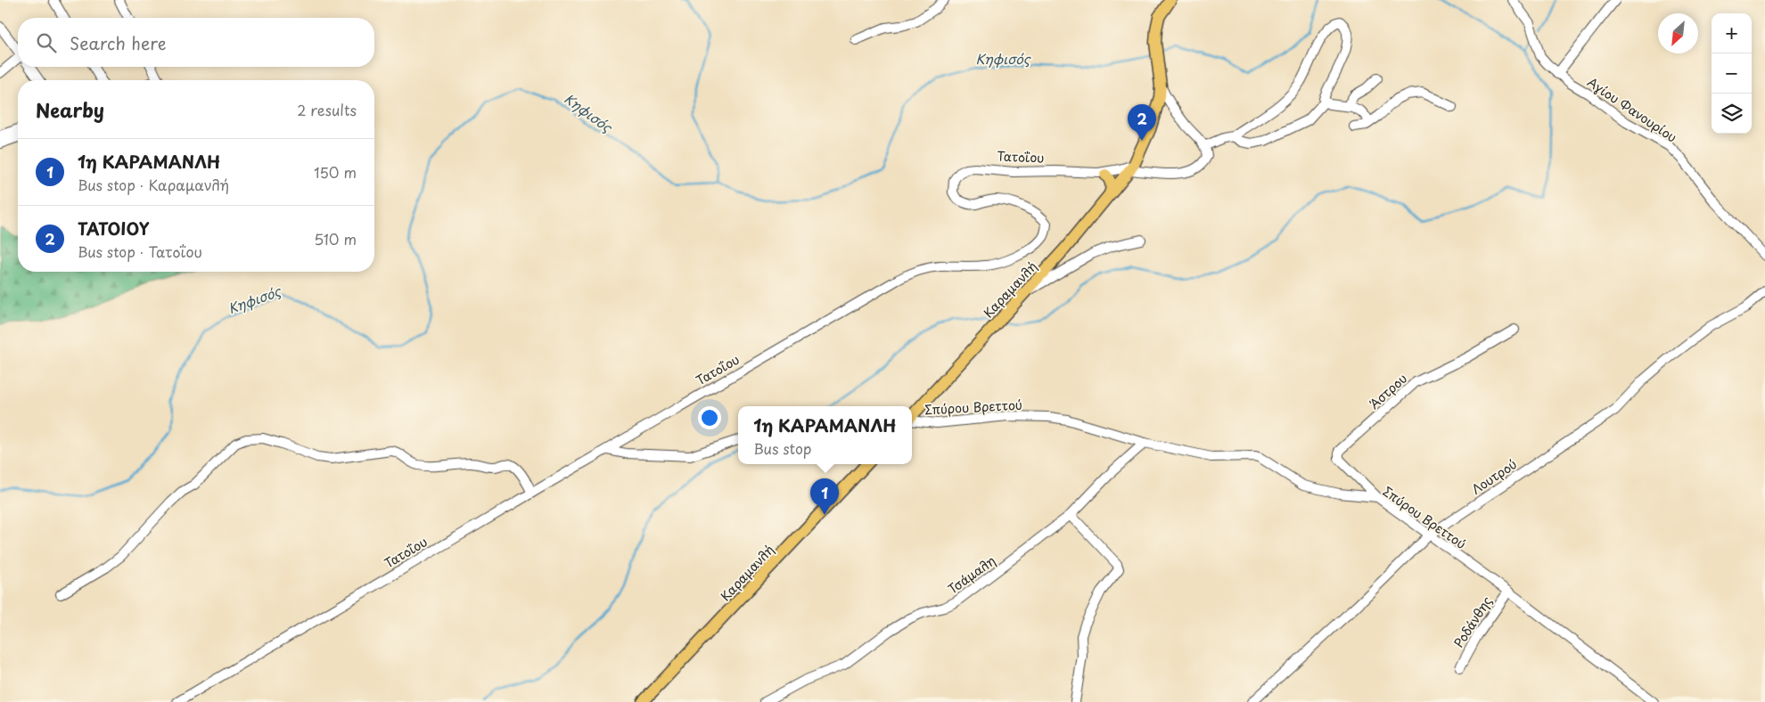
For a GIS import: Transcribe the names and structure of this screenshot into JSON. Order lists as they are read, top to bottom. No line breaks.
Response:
{"streets":{"main road":["Καραμανλή"],"street":["Αγίου Φανουρίου","Τατοΐου","Άστρου","Σπύρου Βρεττού","Λουτρού","Τσάμαλη","Ροδάνθης"]},"crossings":[["Τατοΐου","Καραμανλή"],["Άστρου","Σπύρου Βρεττού"],["Σπύρου Βρεττού","Λουτρού"],["Σπύρου Βρεττού","Τσάμαλη"],["Σπύρου Βρεττού","Ροδάνθης"]],"water":["Κηφισός"],"north":"bottom left","page":{"map_buttons":["+","−"],"search":"Search here","heading":["Nearby","2 results"],"pins":["2","1"],"list":[{"mark":"1","name":"1η ΚΑΡΑΜΑΝΛΗ","note":"Bus stop · Καραμανλή","value":"150 m"},{"mark":"2","name":"ΤΑΤΟΙΟΥ","note":"Bus stop · Τατοΐου","value":"510 m"}],"popup":["1η ΚΑΡΑΜΑΝΛΗ","Bus stop"]}}
